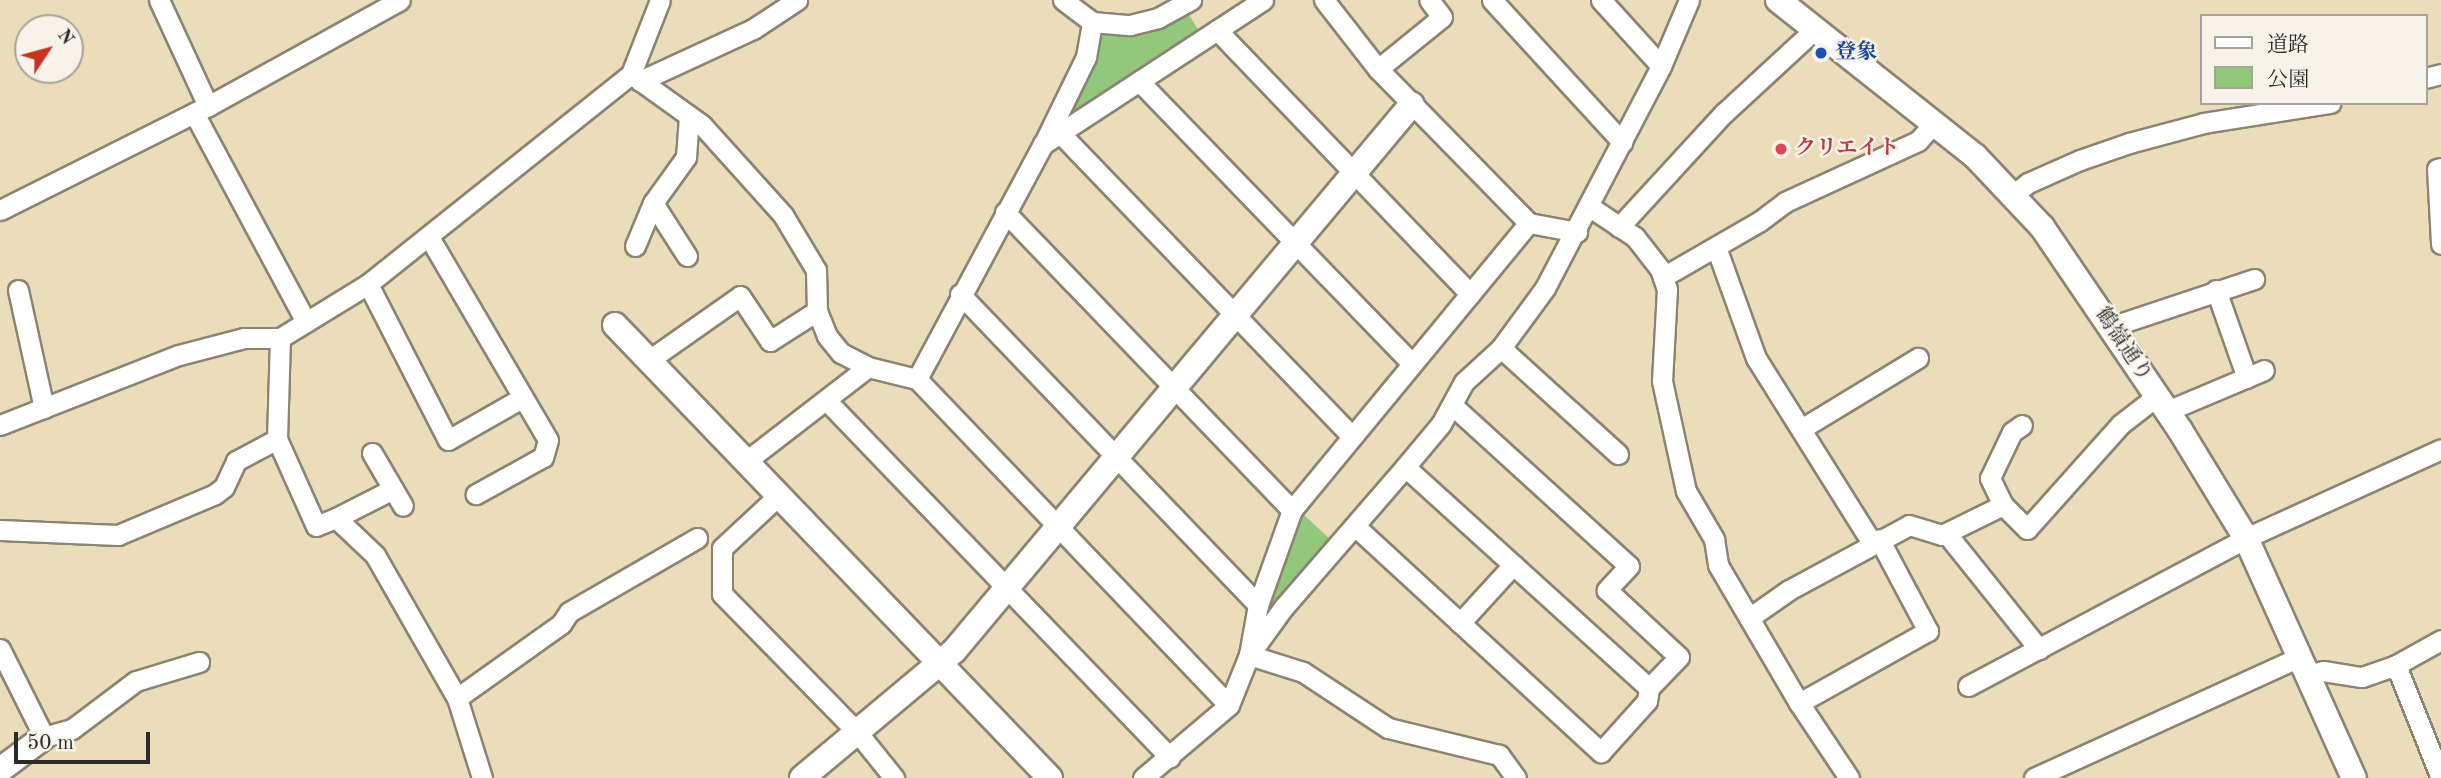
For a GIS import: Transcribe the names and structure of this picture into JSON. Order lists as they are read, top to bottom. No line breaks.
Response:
{"streets":{"street":["鶴嶺通り"]},"places":["登象","クリエイト"],"legend":["道路","公園"],"scale_bar":"50 m","north":"top right"}
